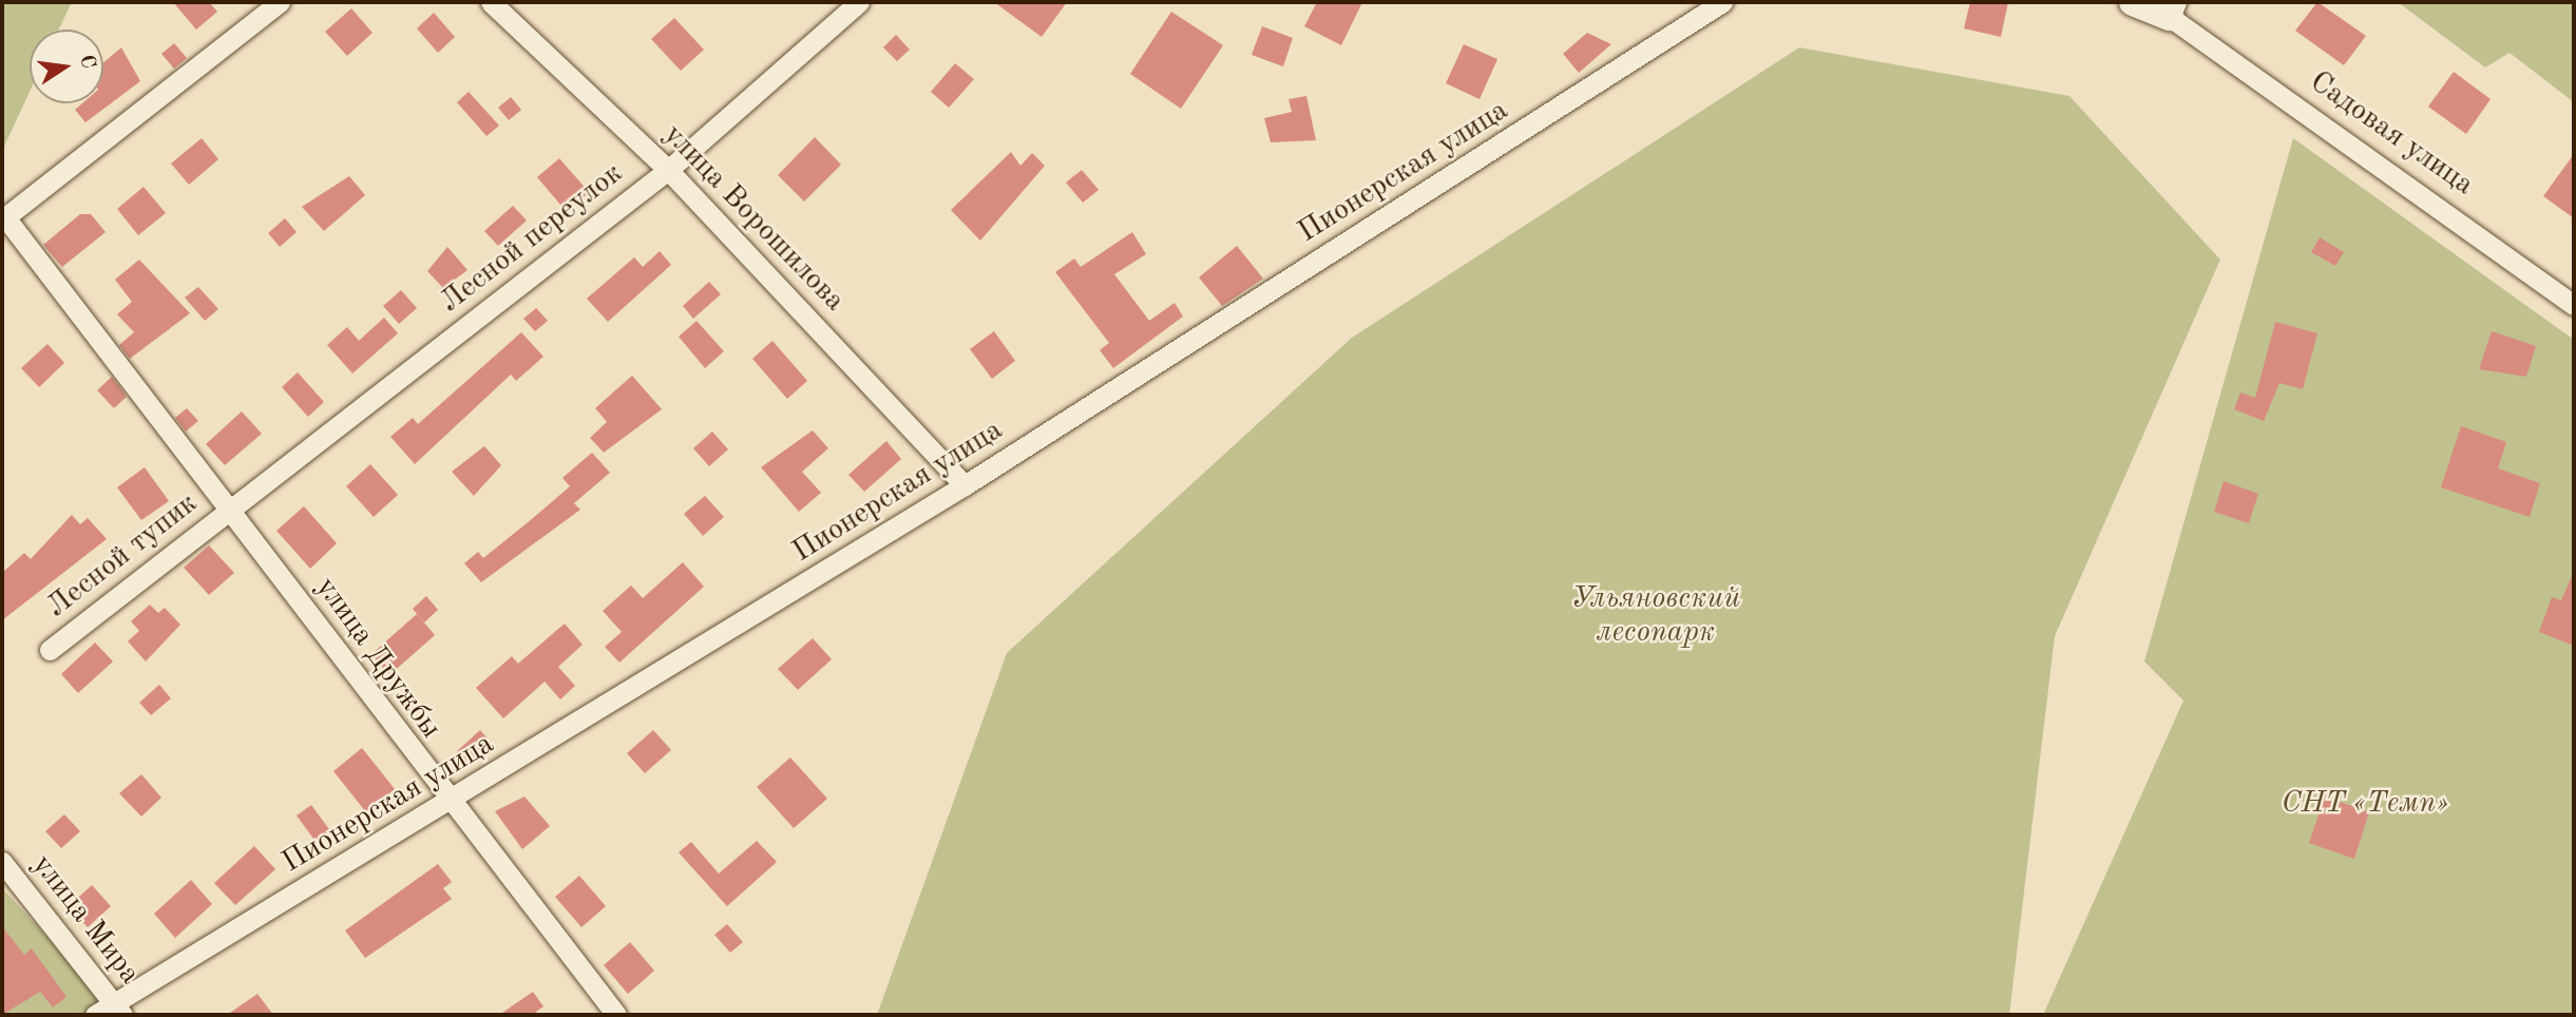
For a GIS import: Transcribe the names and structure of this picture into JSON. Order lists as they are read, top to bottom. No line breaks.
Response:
{"streets":{"street":["Садовая улица","Пионерская улица","улица Ворошилова","Лесной переулок","Лесной тупик","улица Дружбы","улица Мира"]},"crossings":[["Пионерская улица","улица Ворошилова"],["Пионерская улица","улица Дружбы"],["Пионерская улица","улица Мира"],["улица Ворошилова","Лесной переулок"],["Лесной переулок","Лесной тупик"],["Лесной переулок","улица Дружбы"],["Лесной тупик","улица Дружбы"]],"parks":["Ульяновский лесопарк","СНТ «Темп»"],"north":"right"}
